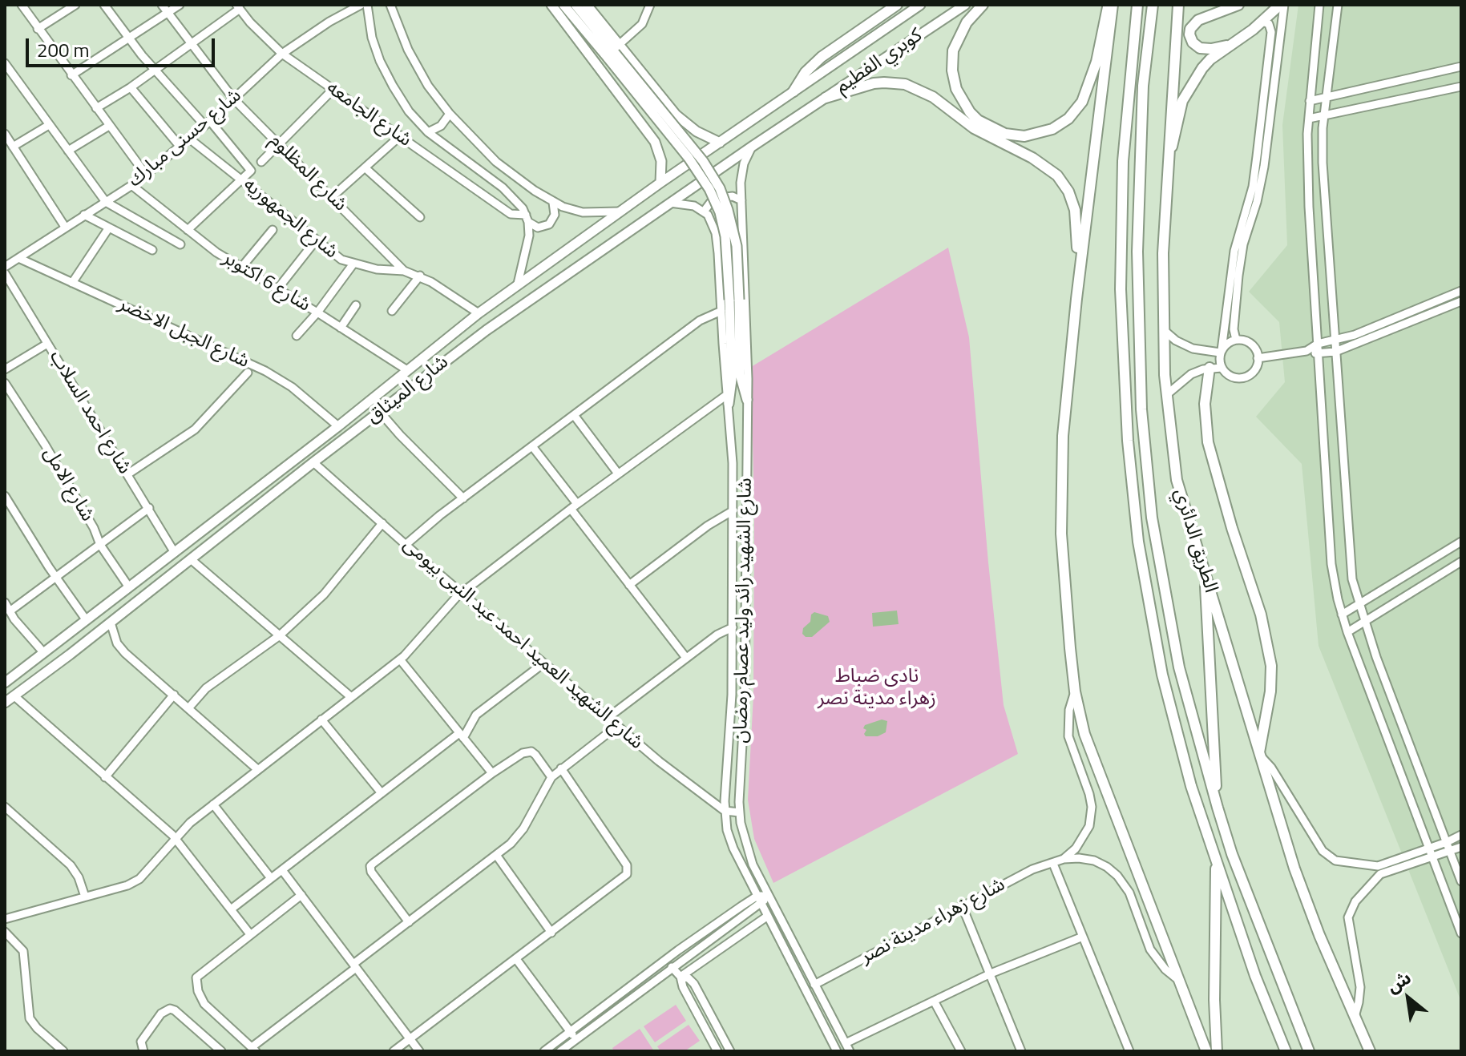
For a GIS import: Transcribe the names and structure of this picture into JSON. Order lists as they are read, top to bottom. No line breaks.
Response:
{"streets":{"highway":["الطريق الدائري"],"main road":["كوبري الفطيم","شارع الميثاق"],"street":["شارع الجامعه","شارع حسنى مبارك","شارع المظلوم","شارع الجمهوريه","شارع 6 اكتوبر","شارع الجبل الاخضر","شارع احمد السلاب","شارع الامل","شارع الشهيد رائد وليد عصام رمضان","شارع الشهيد العميد احمد عبد النبى بيومى","شارع زهراء مدينة نصر"]},"crossings":[["كوبري الفطيم","شارع الميثاق"],["شارع الجامعه","شارع حسنى مبارك"],["شارع حسنى مبارك","شارع المظلوم"],["شارع حسنى مبارك","شارع الجمهوريه"],["شارع حسنى مبارك","شارع 6 اكتوبر"],["شارع حسنى مبارك","شارع الجبل الاخضر"],["شارع المظلوم","شارع الجمهوريه"],["شارع المظلوم","شارع الميثاق"],["شارع 6 اكتوبر","شارع الميثاق"],["شارع الجبل الاخضر","شارع الميثاق"],["شارع الميثاق","شارع احمد السلاب"],["شارع الميثاق","شارع الامل"],["شارع الميثاق","شارع الشهيد رائد وليد عصام رمضان"],["شارع الميثاق","شارع الشهيد العميد احمد عبد النبى بيومى"],["شارع الشهيد رائد وليد عصام رمضان","شارع الشهيد العميد احمد عبد النبى بيومى"],["شارع الشهيد رائد وليد عصام رمضان","شارع زهراء مدينة نصر"]],"parks":["نادى ضباط زهراء مدينة نصر"],"scale_bar":"200 m","north":"top left"}
